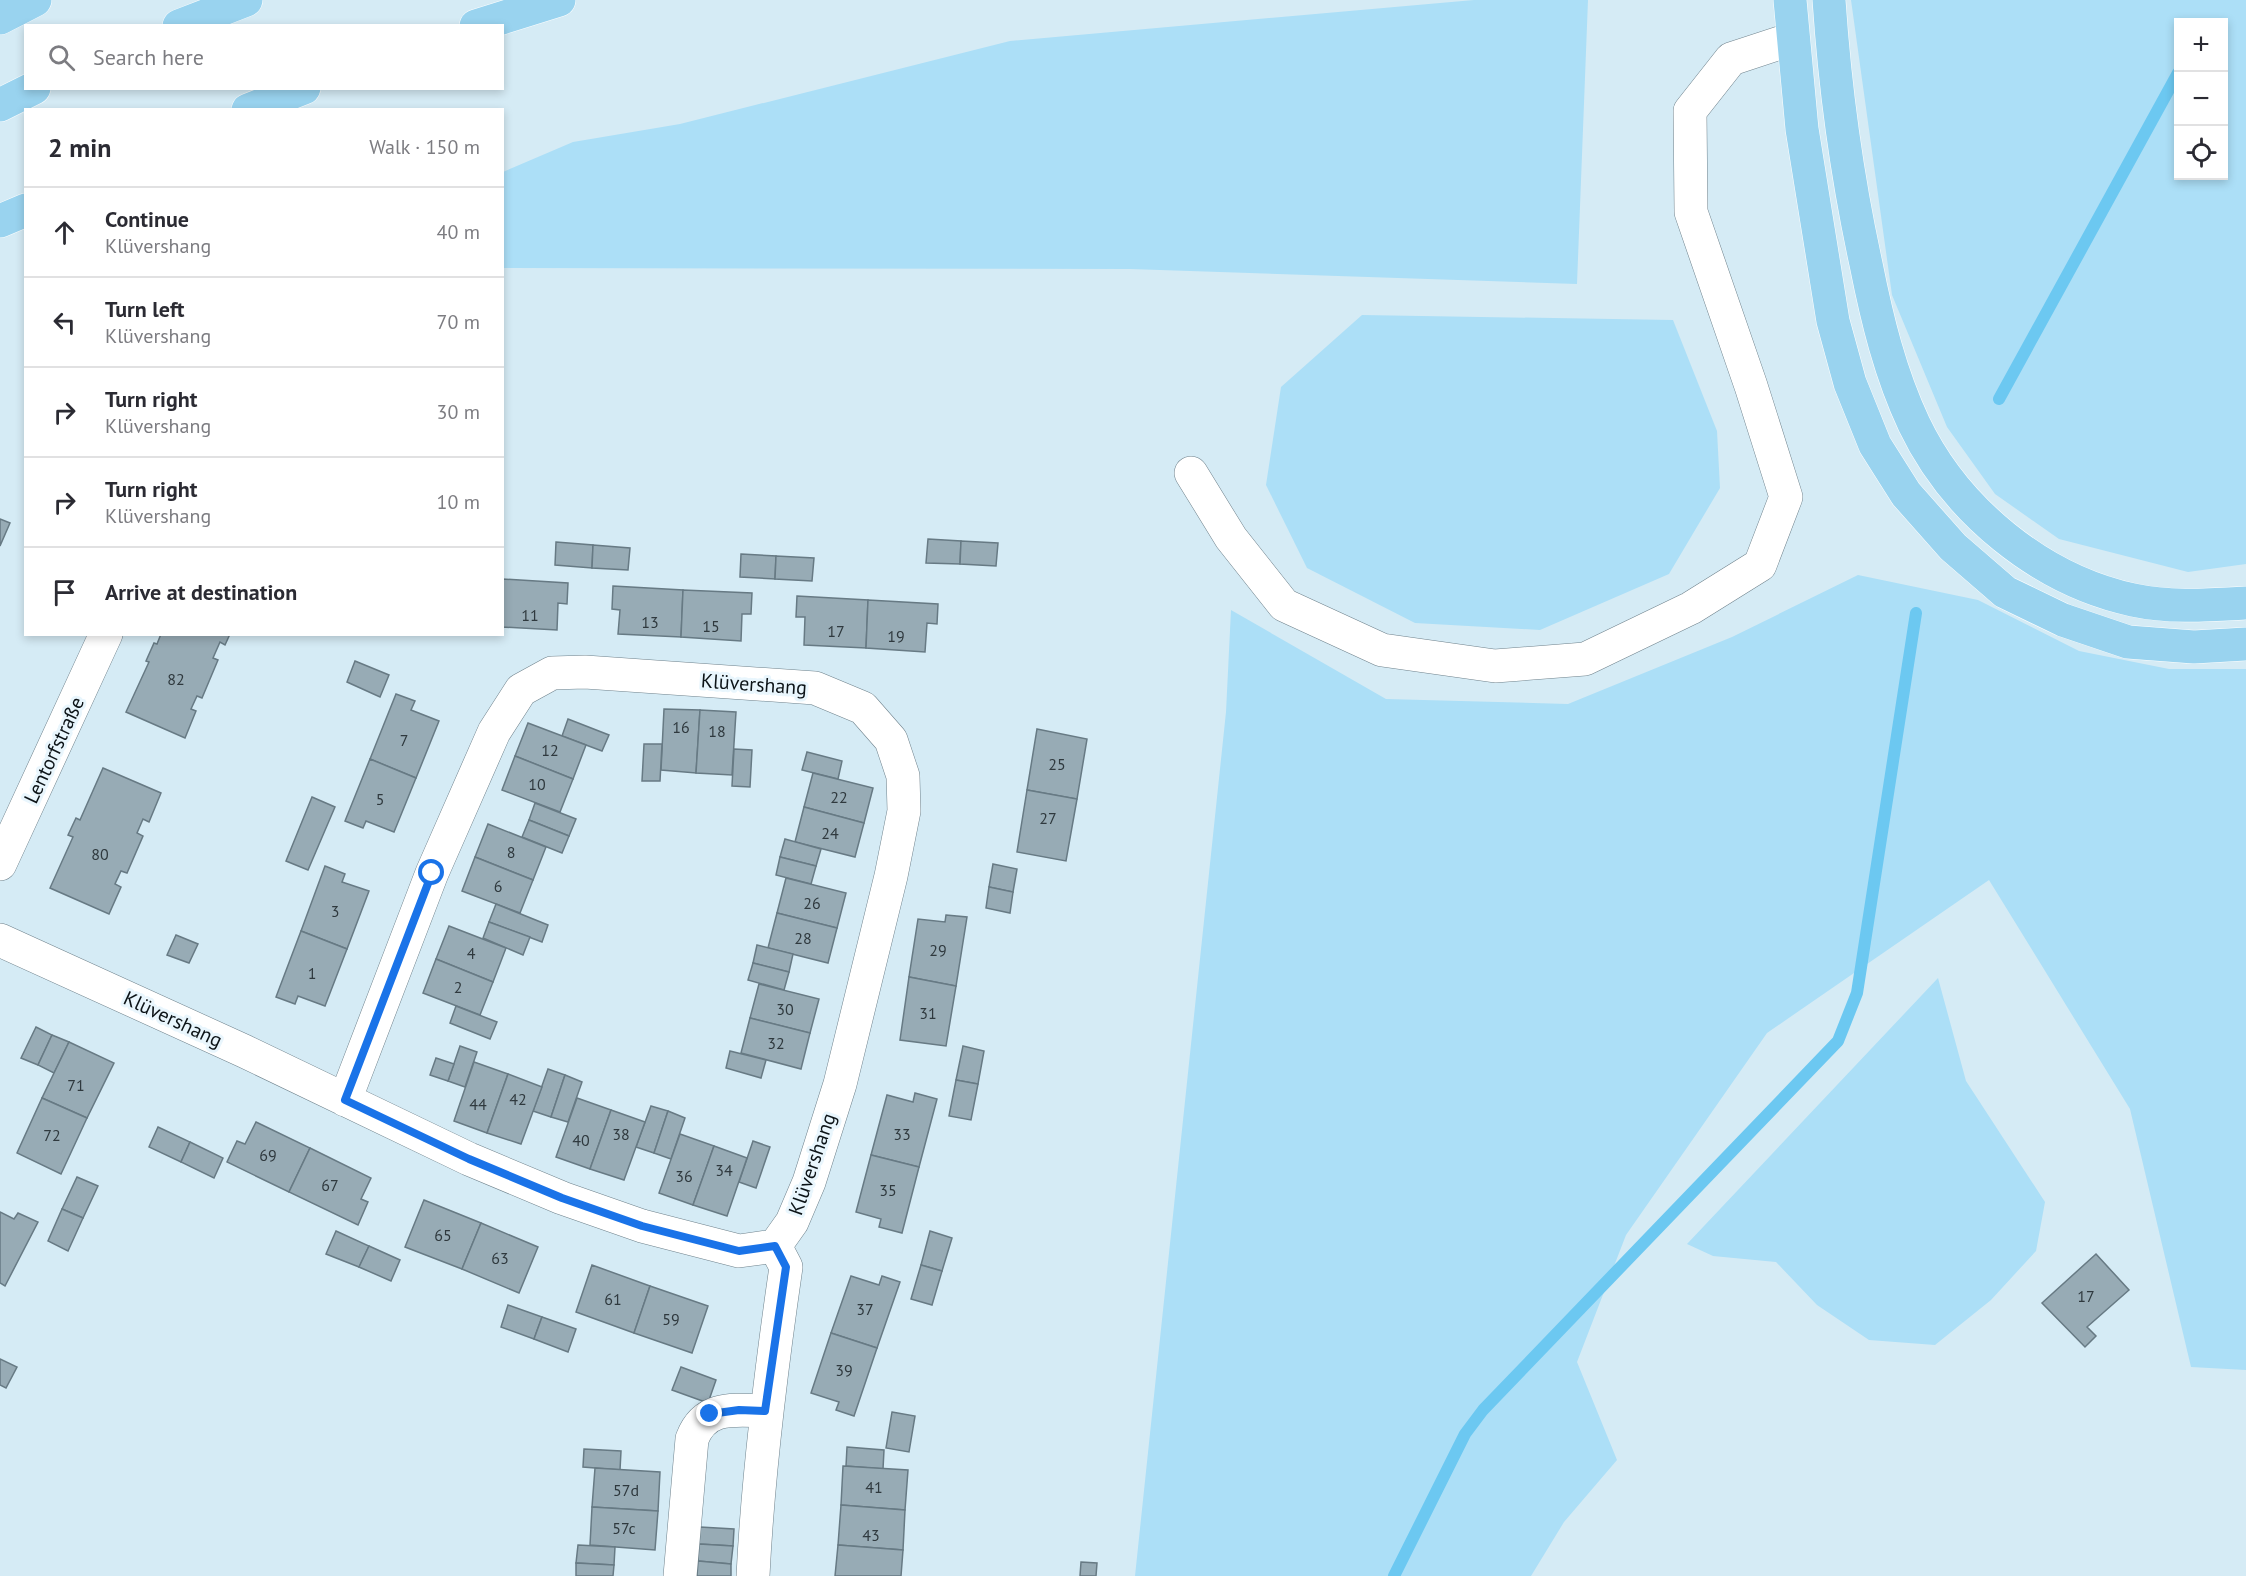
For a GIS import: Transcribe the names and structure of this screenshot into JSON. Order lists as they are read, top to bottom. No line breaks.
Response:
{"streets":{"street":["Klüvershang","Lentorfstraße"]},"house_numbers":["11","13","15","17","19","82","16","18","7","12","25","10","22","5","27","24","8","80","6","26","3","28","29","4","1","2","30","31","32","71","42","44","38","33","72","40","69","34","36","67","35","65","63","17","61","37","59","39","41","57d","57c","43"],"page":{"map_buttons":["+","−"],"search":"Search here","heading":["2 min","Walk · 150 m"],"list":[["Continue","Klüvershang","40 m"],["Turn left","Klüvershang","70 m"],["Turn right","Klüvershang","30 m"],["Turn right","Klüvershang","10 m"],"Arrive at destination"]}}
